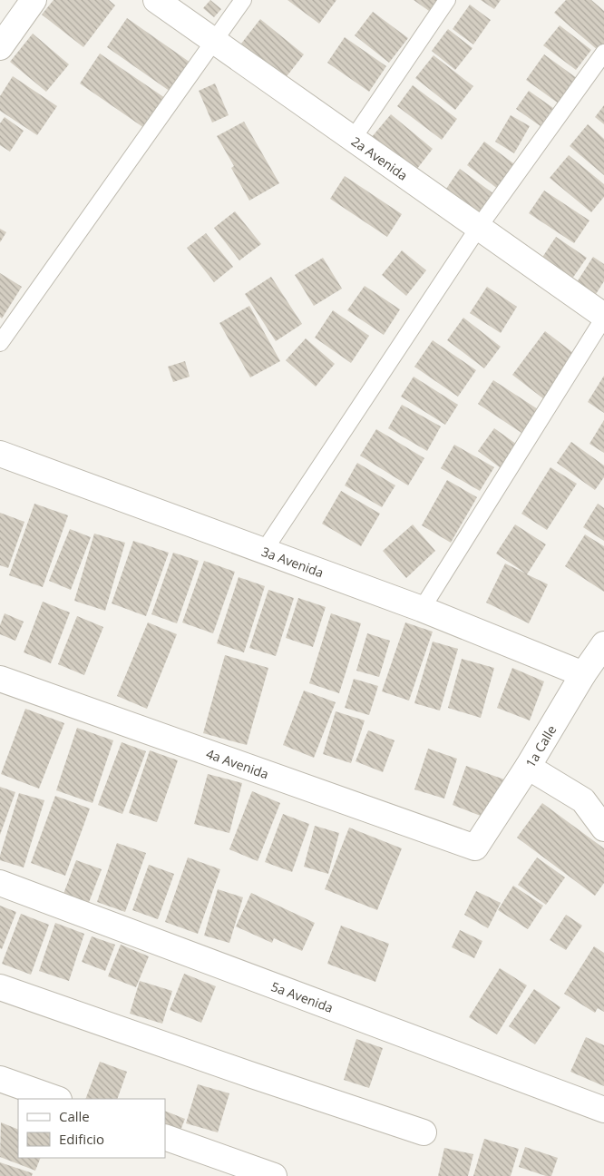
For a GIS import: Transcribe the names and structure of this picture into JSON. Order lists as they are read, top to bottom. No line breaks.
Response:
{"streets":{"street":["2a Avenida","3a Avenida","1a Calle","4a Avenida","5a Avenida"]},"crossings":[["3a Avenida","1a Calle"],["1a Calle","4a Avenida"]],"legend":["Calle","Edificio"]}
